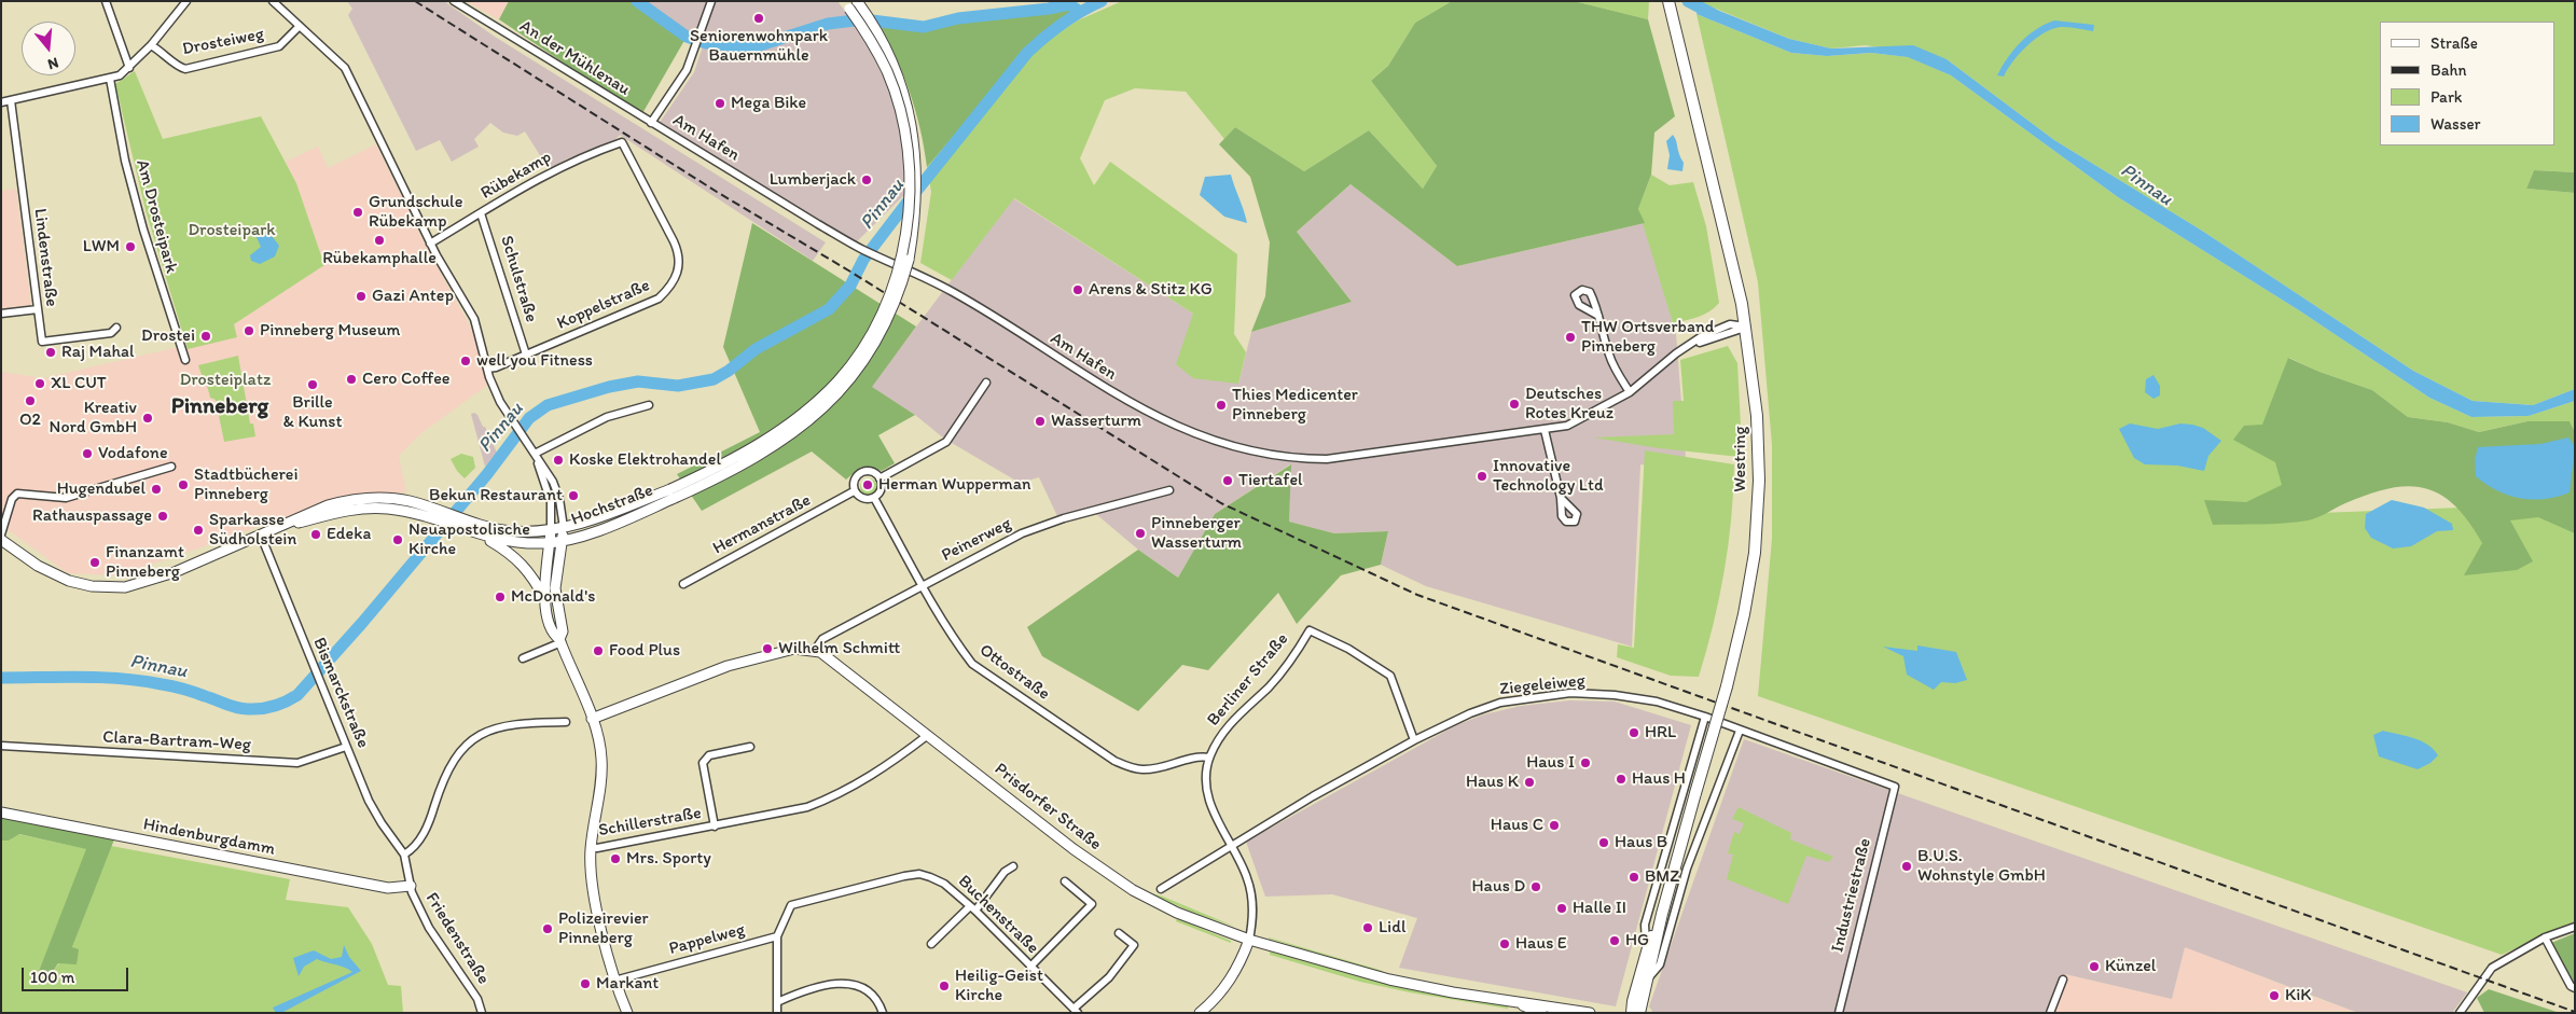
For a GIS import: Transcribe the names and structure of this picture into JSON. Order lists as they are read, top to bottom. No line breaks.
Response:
{"streets":{"main road":["Westring","Hochstraße","Berliner Straße","Prisdorfer Straße","Hindenburgdamm"],"street":["Drosteiweg","An der Mühlenau","Am Hafen","Rübekamp","Am Drosteipark","Lindenstraße","Schulstraße","Koppelstraße","Hermanstraße","Peinerweg","Ottostraße","Ziegeleiweg","Bismarckstraße","Clara-Bartram-Weg","Schillerstraße","Industriestraße","Buchenstraße","Friedenstraße","Pappelweg"]},"crossings":[["An der Mühlenau","Am Hafen"],["Am Hafen","Westring"],["Rübekamp","Schulstraße"],["Rübekamp","Koppelstraße"],["Schulstraße","Koppelstraße"],["Hermanstraße","Ottostraße"],["Peinerweg","Ottostraße"],["Peinerweg","Prisdorfer Straße"],["Ottostraße","Berliner Straße"],["Berliner Straße","Ziegeleiweg"],["Berliner Straße","Prisdorfer Straße"],["Ziegeleiweg","Industriestraße"],["Bismarckstraße","Clara-Bartram-Weg"],["Bismarckstraße","Friedenstraße"],["Prisdorfer Straße","Schillerstraße"],["Hindenburgdamm","Friedenstraße"],["Buchenstraße","Pappelweg"]],"districts":["Pinneberg"],"water":["Pinnau"],"parks":["Drosteipark","Drosteiplatz"],"places":["Seniorenwohnpark Bauernmühle","Mega Bike","Lumberjack","Grundschule Rübekamp","Rübekamphalle","LWM","Arens & Stitz KG","Gazi Antep","Pinneberg Museum","Drostei","THW Ortsverband Pinneberg","Raj Mahal","well you Fitness","Cero Coffee","XL CUT","Brille & Kunst","O2","Deutsches Rotes Kreuz","Thies Medicenter Pinneberg","Kreativ Nord GmbH","Wasserturm","Vodafone","Koske Elektrohandel","Innovative Technology Ltd","Tiertafel","Stadtbücherei Pinneberg","Herman Wupperman","Hugendubel","Bekun Restaurant","Rathauspassage","Sparkasse Südholstein","Pinneberger Wasserturm","Edeka","Neuapostolische Kirche","Finanzamt Pinneberg","McDonald's","Wilhelm Schmitt","Food Plus","HRL","Haus I","Haus H","Haus K","Haus C","Haus B","Mrs. Sporty","B.U.S. Wohnstyle GmbH","BMZ","Haus D","Halle II","Lidl","Polizeirevier Pinneberg","HG","Haus E","Künzel","Markant","Heilig-Geist Kirche","KiK"],"legend":["Straße","Bahn","Park","Wasser"],"scale_bar":"100 m","north":"bottom"}
